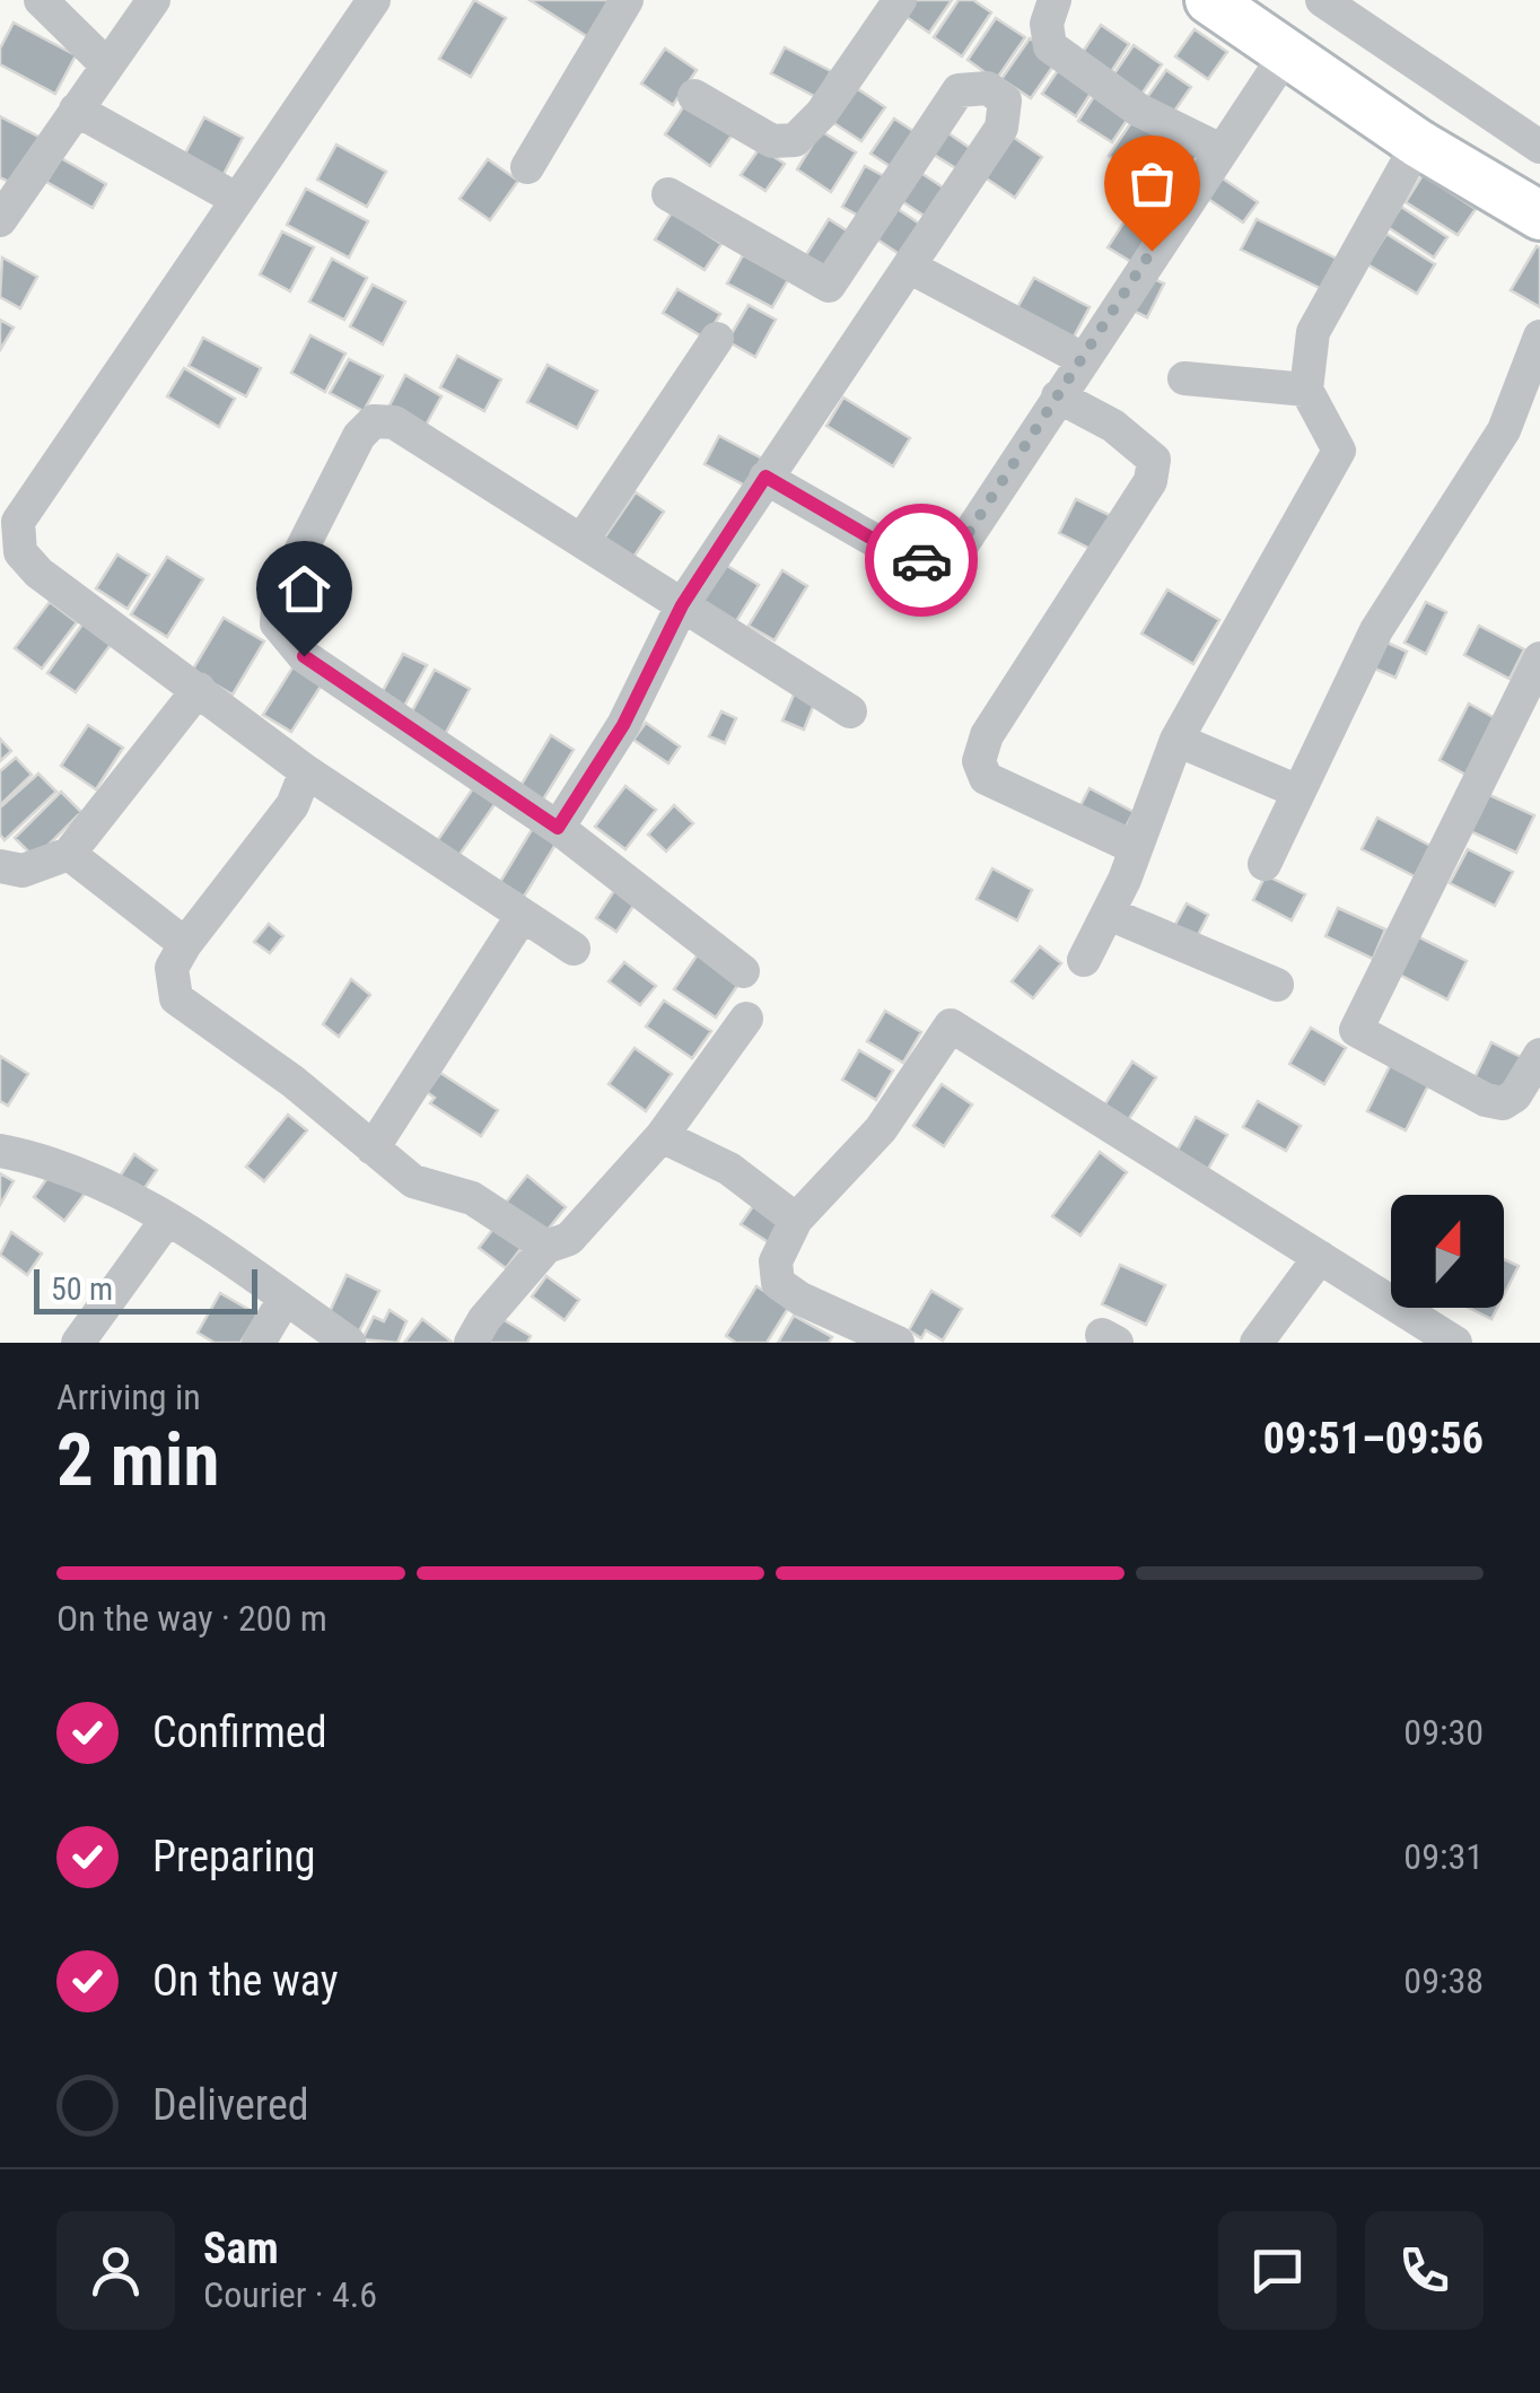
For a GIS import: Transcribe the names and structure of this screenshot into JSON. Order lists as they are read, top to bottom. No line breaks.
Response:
{"scale_bar":"50 m","north":"top","page":{"scale":"50 m","heading":["2 min","Arriving in","09:51–09:56"],"panel":["Sam","Courier · 4.6"],"bar":"On the way · 200 m","list":[["Confirmed","09:30"],["Preparing","09:31"],["On the way","09:38"],"Delivered"]}}
